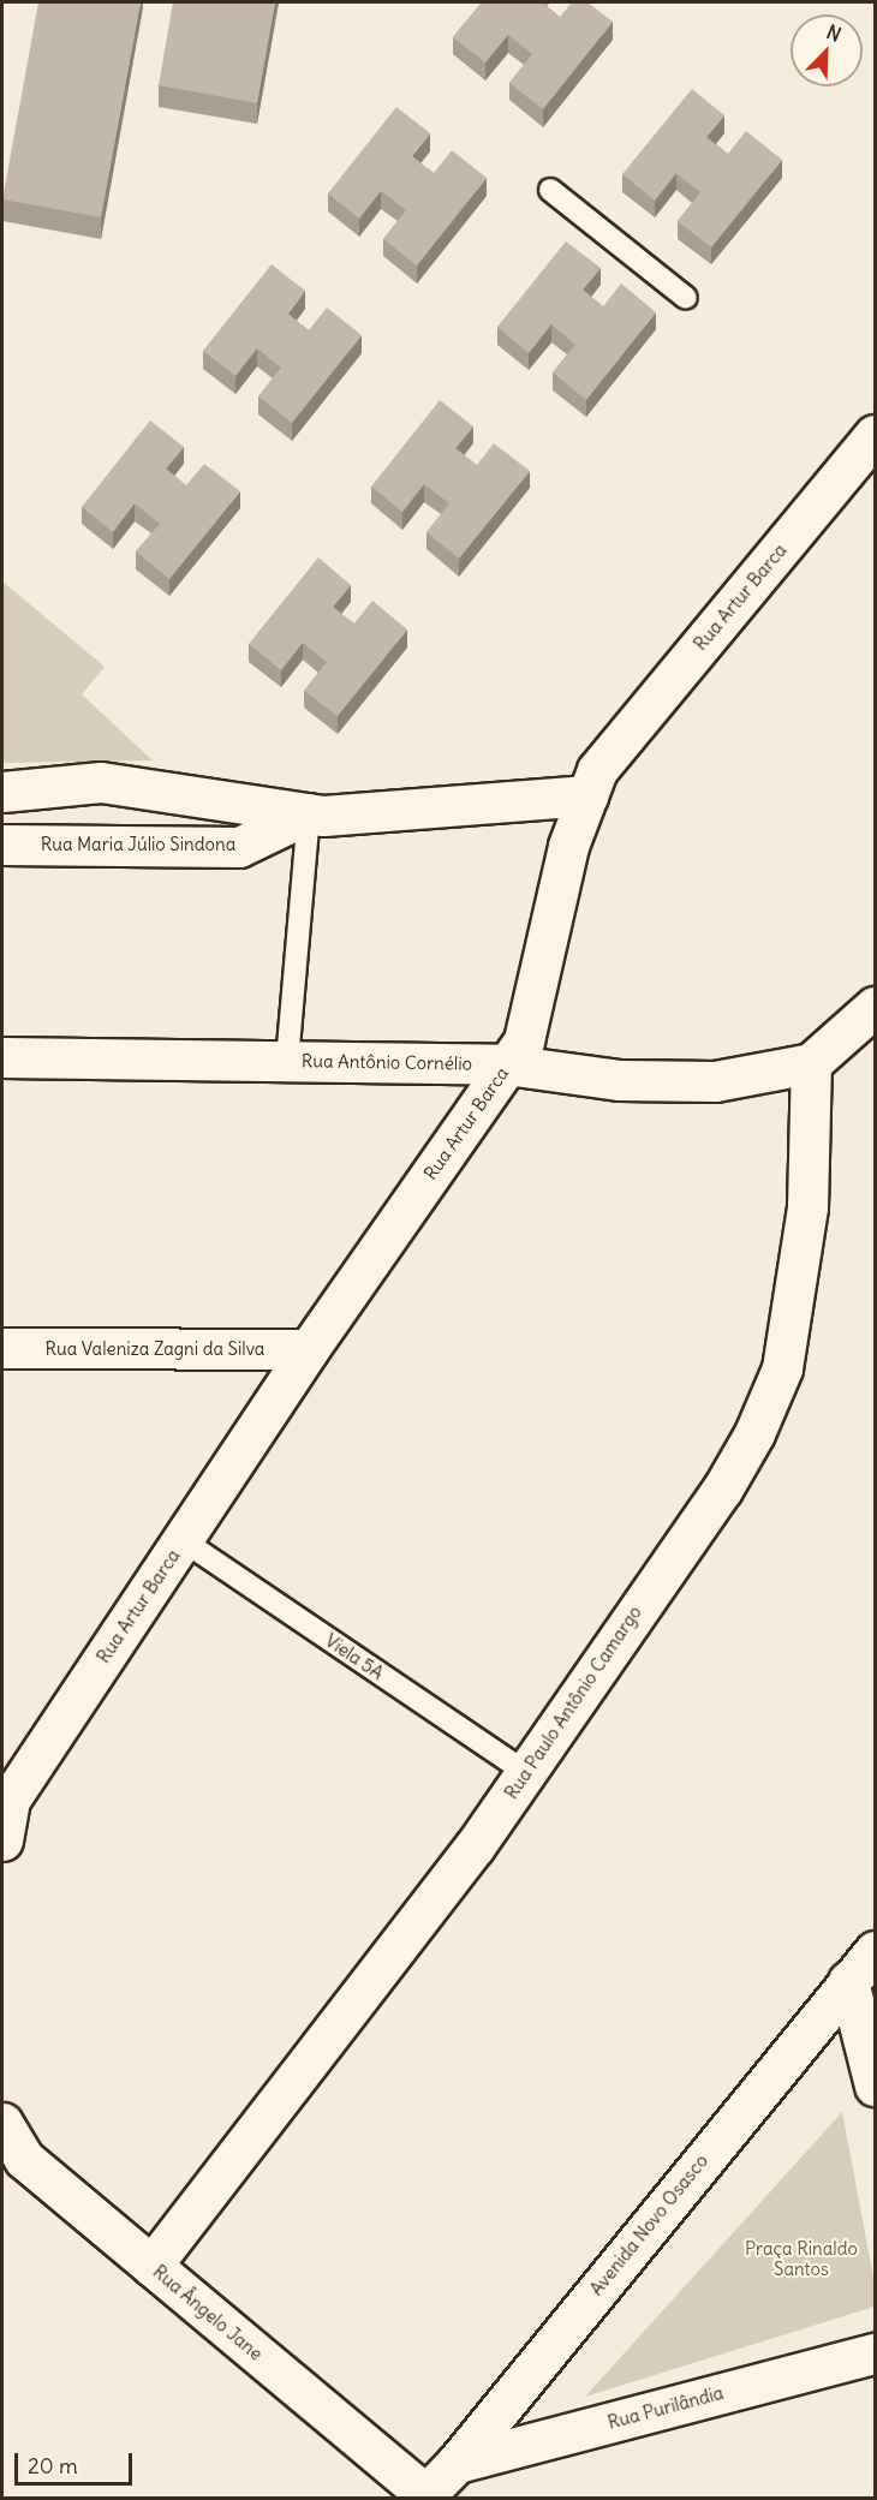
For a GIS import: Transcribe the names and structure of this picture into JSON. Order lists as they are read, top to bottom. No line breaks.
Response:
{"streets":{"street":["Rua Artur Barca","Rua Maria Júlio Sindona","Rua Antônio Cornélio","Rua Valeniza Zagni da Silva","Rua Paulo Antônio Camargo","Avenida Novo Osasco","Rua Ângelo Jane","Rua Purilândia"],"lane":["Viela 5A"]},"crossings":[["Rua Artur Barca","Rua Maria Júlio Sindona"],["Rua Artur Barca","Rua Antônio Cornélio"],["Rua Artur Barca","Rua Valeniza Zagni da Silva"],["Rua Artur Barca","Viela 5A"],["Rua Antônio Cornélio","Rua Paulo Antônio Camargo"],["Viela 5A","Rua Paulo Antônio Camargo"],["Rua Paulo Antônio Camargo","Rua Ângelo Jane"],["Avenida Novo Osasco","Rua Ângelo Jane"],["Avenida Novo Osasco","Rua Purilândia"]],"parks":["Praça Rinaldo Santos"],"scale_bar":"20 m","north":"top right"}
